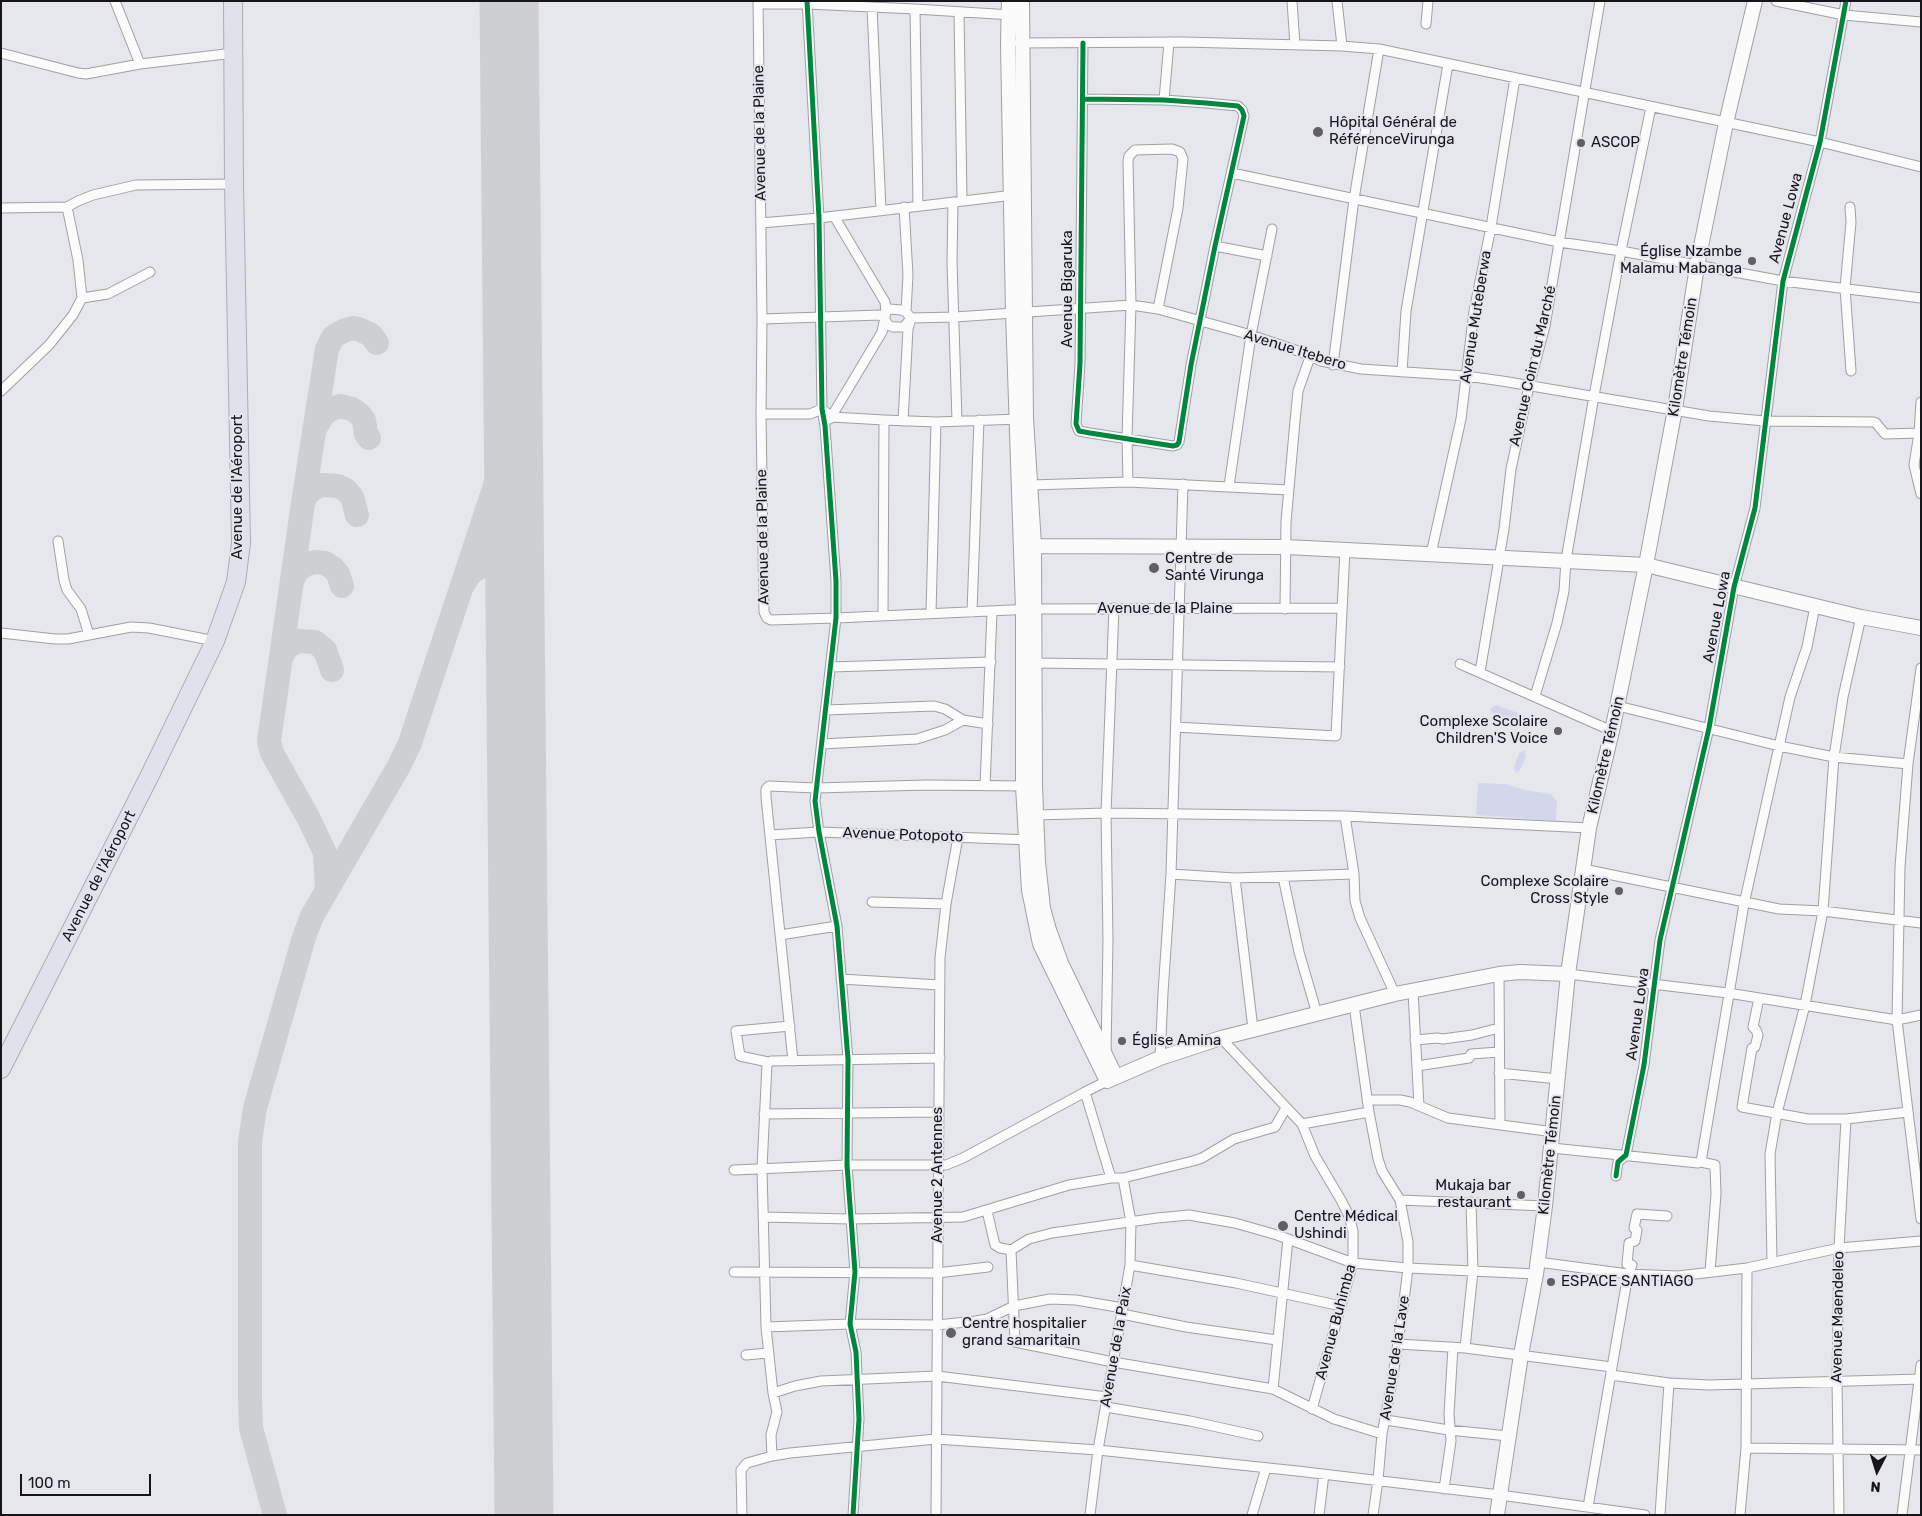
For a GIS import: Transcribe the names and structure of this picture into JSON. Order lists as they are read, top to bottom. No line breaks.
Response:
{"streets":{"highway":["Avenue de l'Aéroport"],"main road":["Kilomètre Témoin"],"street":["Avenue de la Plaine","Avenue Lowa","Avenue Bigaruka","Avenue Muteberwa","Avenue Itebero","Avenue Coin du Marché","Avenue Potopoto","Avenue 2 Antennes","Avenue Maendeleo","Avenue Buhimba","Avenue de la Paix","Avenue de la Lave"]},"crossings":[["Avenue de la Plaine","Avenue Itebero"],["Avenue Lowa","Avenue Itebero"],["Avenue Bigaruka","Avenue Itebero"],["Avenue Muteberwa","Avenue Itebero"],["Avenue Itebero","Kilomètre Témoin"],["Avenue Itebero","Avenue Coin du Marché"],["Avenue Potopoto","Avenue 2 Antennes"]],"places":["Hôpital Général de RéférenceVirunga","ASCOP","Église Nzambe Malamu Mabanga","Centre de Santé Virunga","Complexe Scolaire Children'S Voice","Complexe Scolaire Cross Style","Église Amina","Mukaja bar restaurant","Centre Médical Ushindi","ESPACE SANTIAGO","Centre hospitalier grand samaritain"],"scale_bar":"100 m","north":"bottom"}
